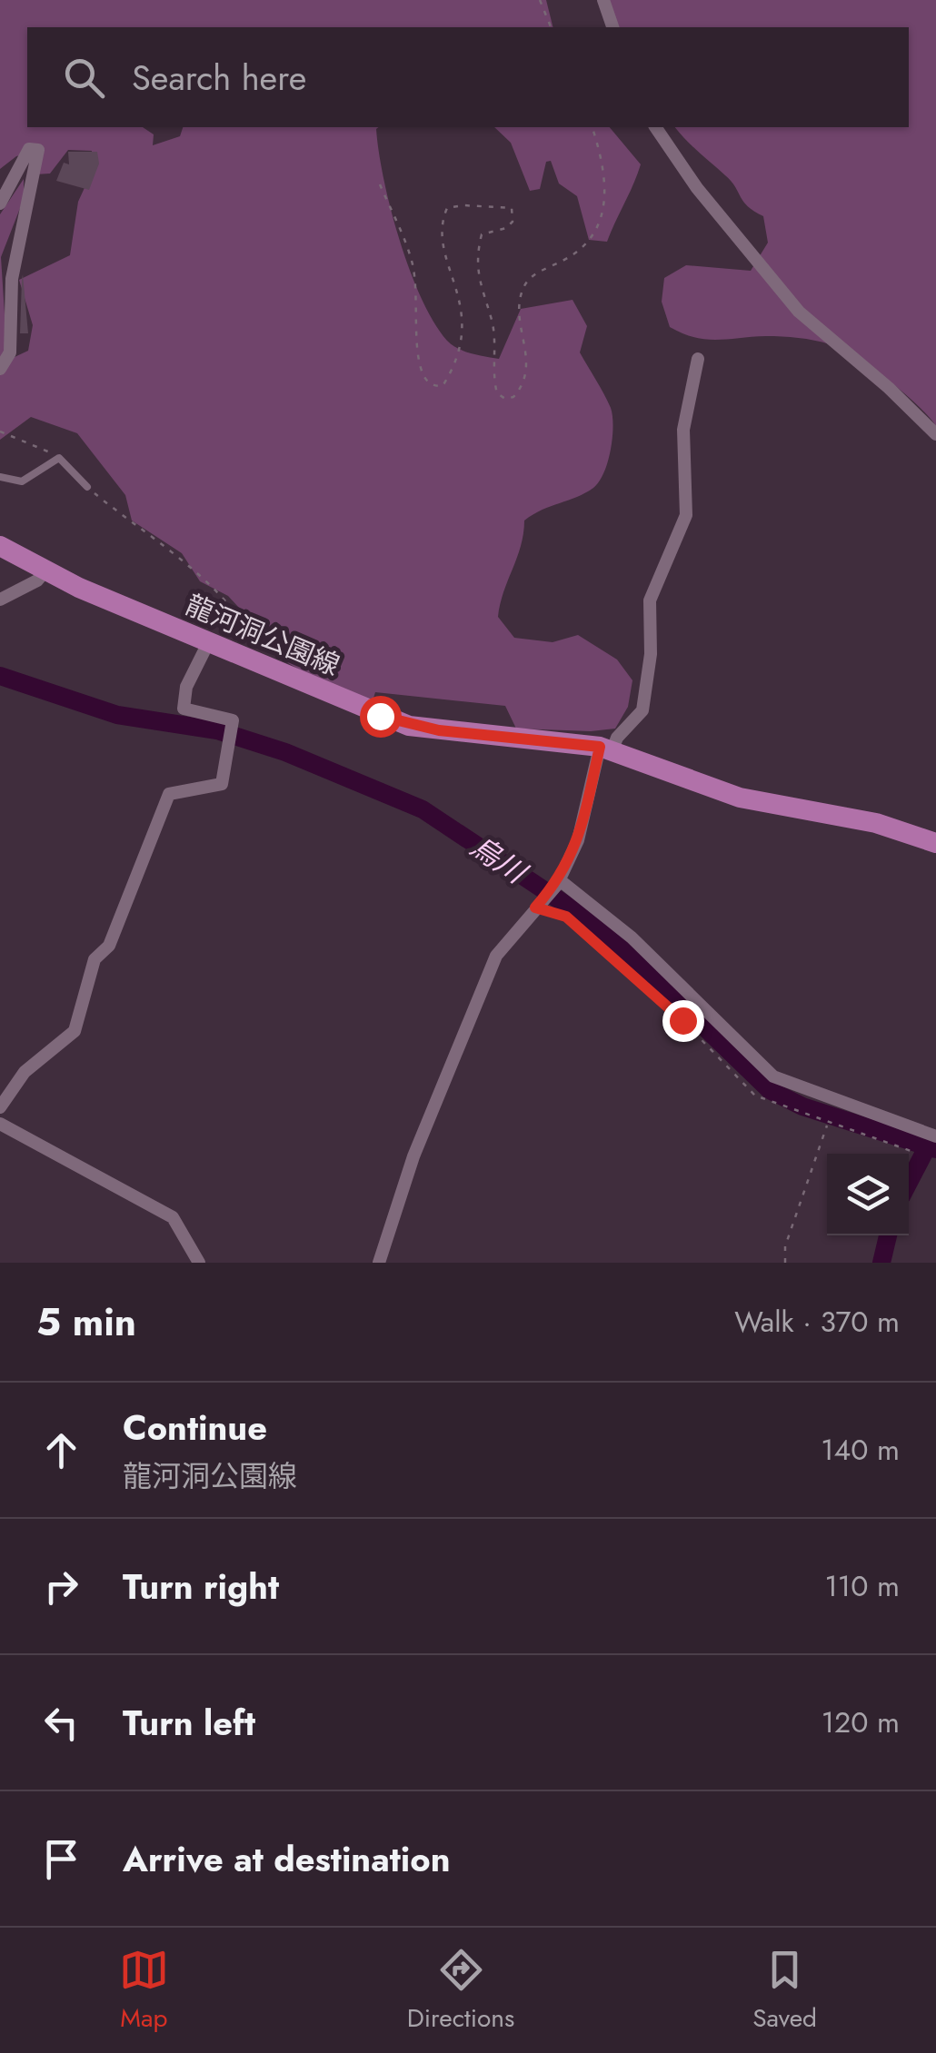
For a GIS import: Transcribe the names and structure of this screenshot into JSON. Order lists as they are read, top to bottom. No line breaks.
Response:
{"streets":{"main road":["龍河洞公園線"]},"water":["烏川"],"page":{"search":"Search here","heading":["5 min","Walk · 370 m"],"list":[["Continue","龍河洞公園線","140 m"],["Turn right","110 m"],["Turn left","120 m"],"Arrive at destination"],"nav":["Map","Directions","Saved"]}}
